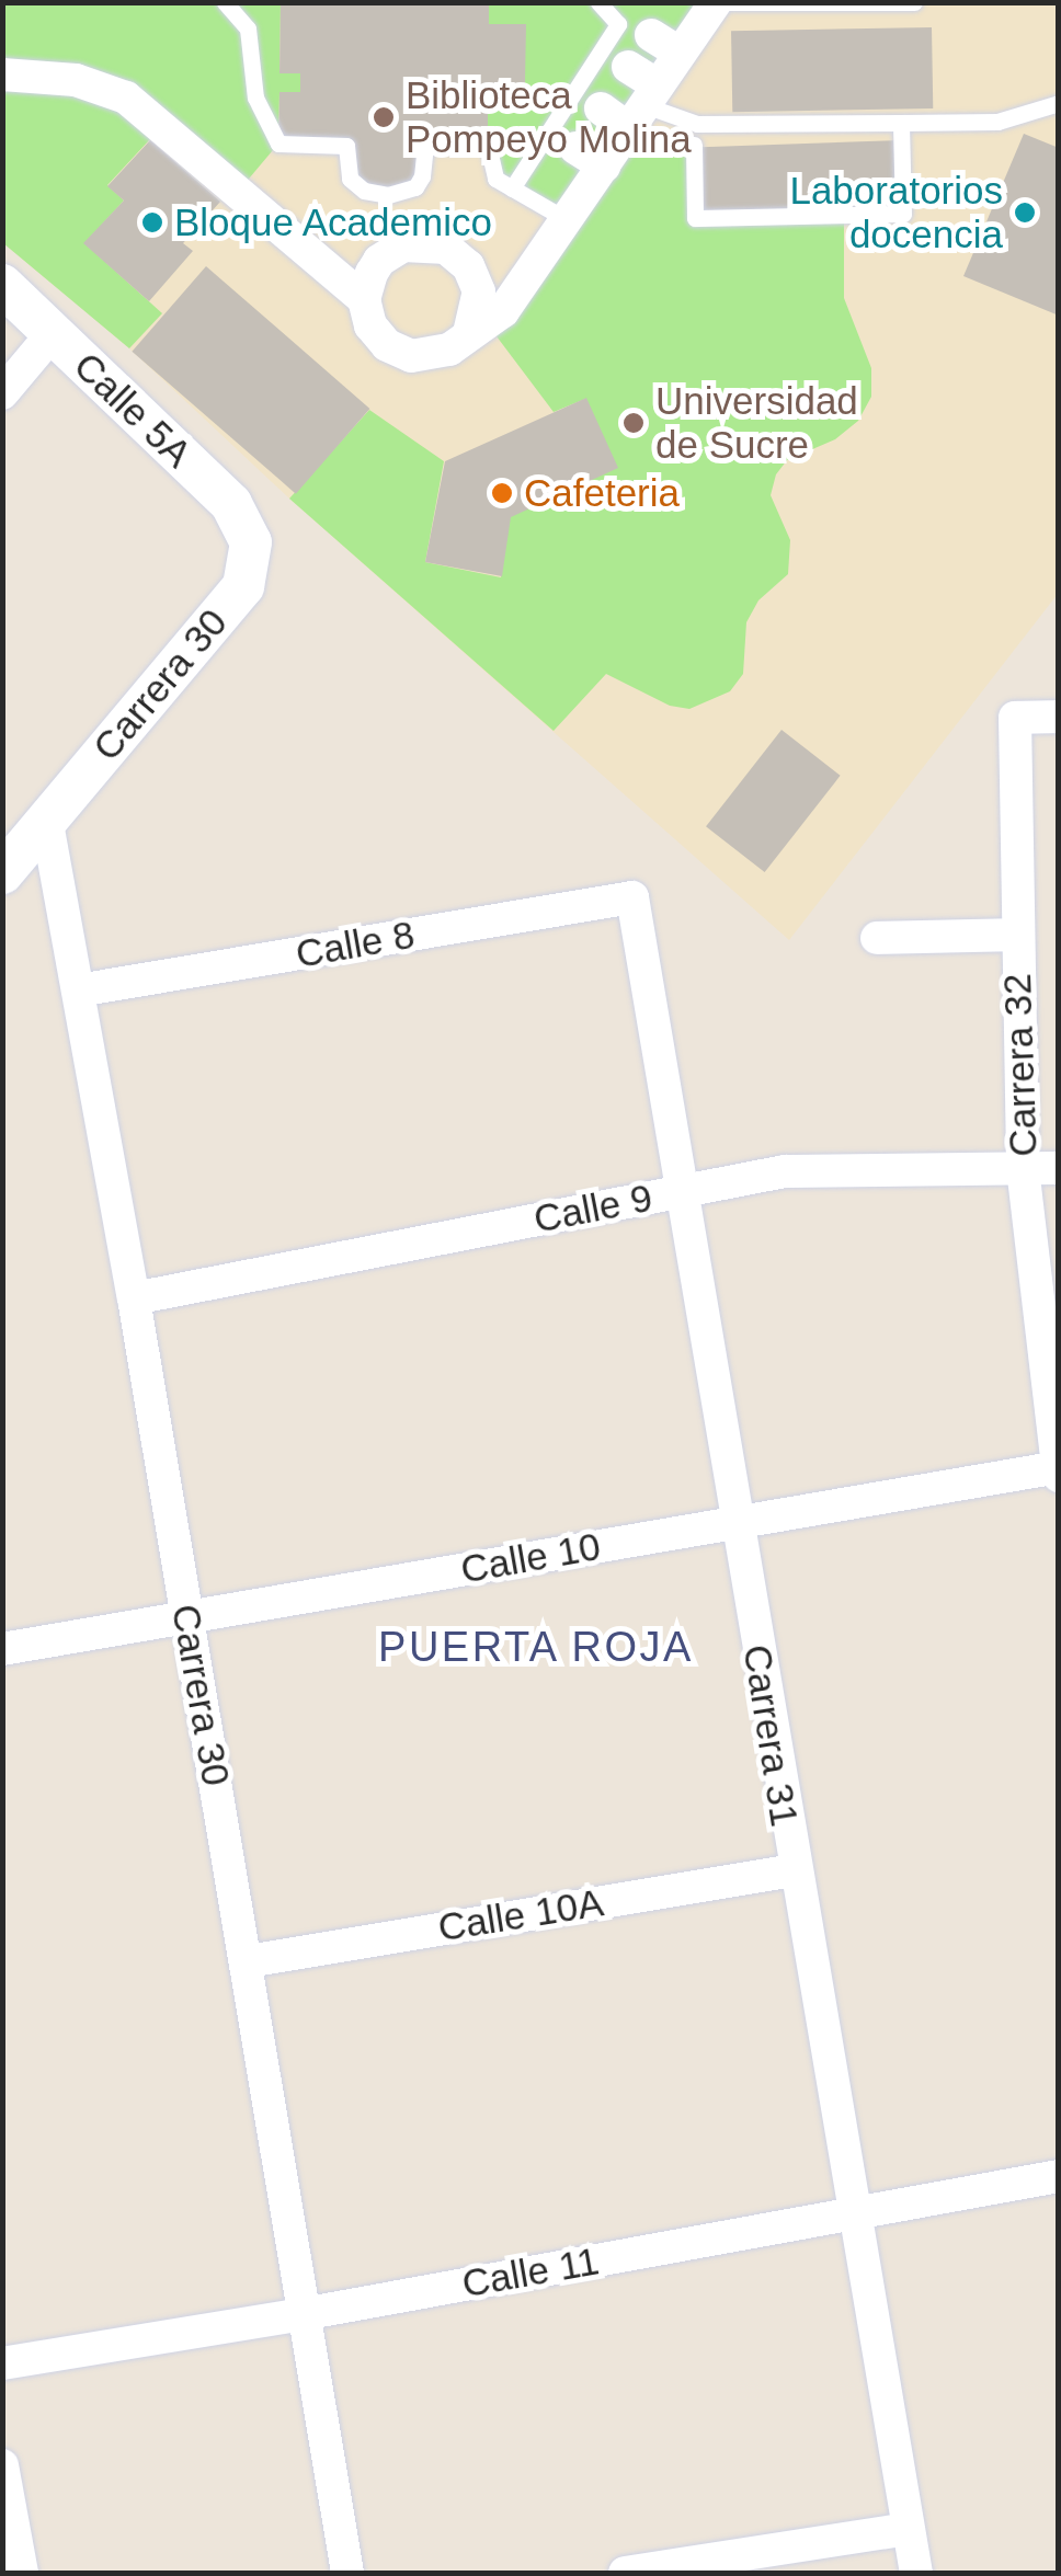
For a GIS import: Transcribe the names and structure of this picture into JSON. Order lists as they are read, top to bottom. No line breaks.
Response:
{"streets":{"street":["Calle 5A","Carrera 30","Calle 8","Carrera 32","Calle 9","Calle 10","Carrera 31","Calle 10A","Calle 11"]},"crossings":[["Calle 5A","Carrera 30"],["Carrera 30","Calle 8"],["Carrera 30","Calle 9"],["Carrera 30","Calle 10"],["Carrera 30","Calle 10A"],["Carrera 30","Calle 11"],["Calle 8","Carrera 31"],["Carrera 32","Calle 9"],["Carrera 32","Calle 10"],["Calle 9","Carrera 31"],["Calle 10","Carrera 31"],["Carrera 31","Calle 10A"],["Carrera 31","Calle 11"]],"districts":["PUERTA ROJA"],"places":["Biblioteca Pompeyo Molina","Laboratorios docencia","Bloque Academico","Universidad de Sucre","Cafeteria"]}
